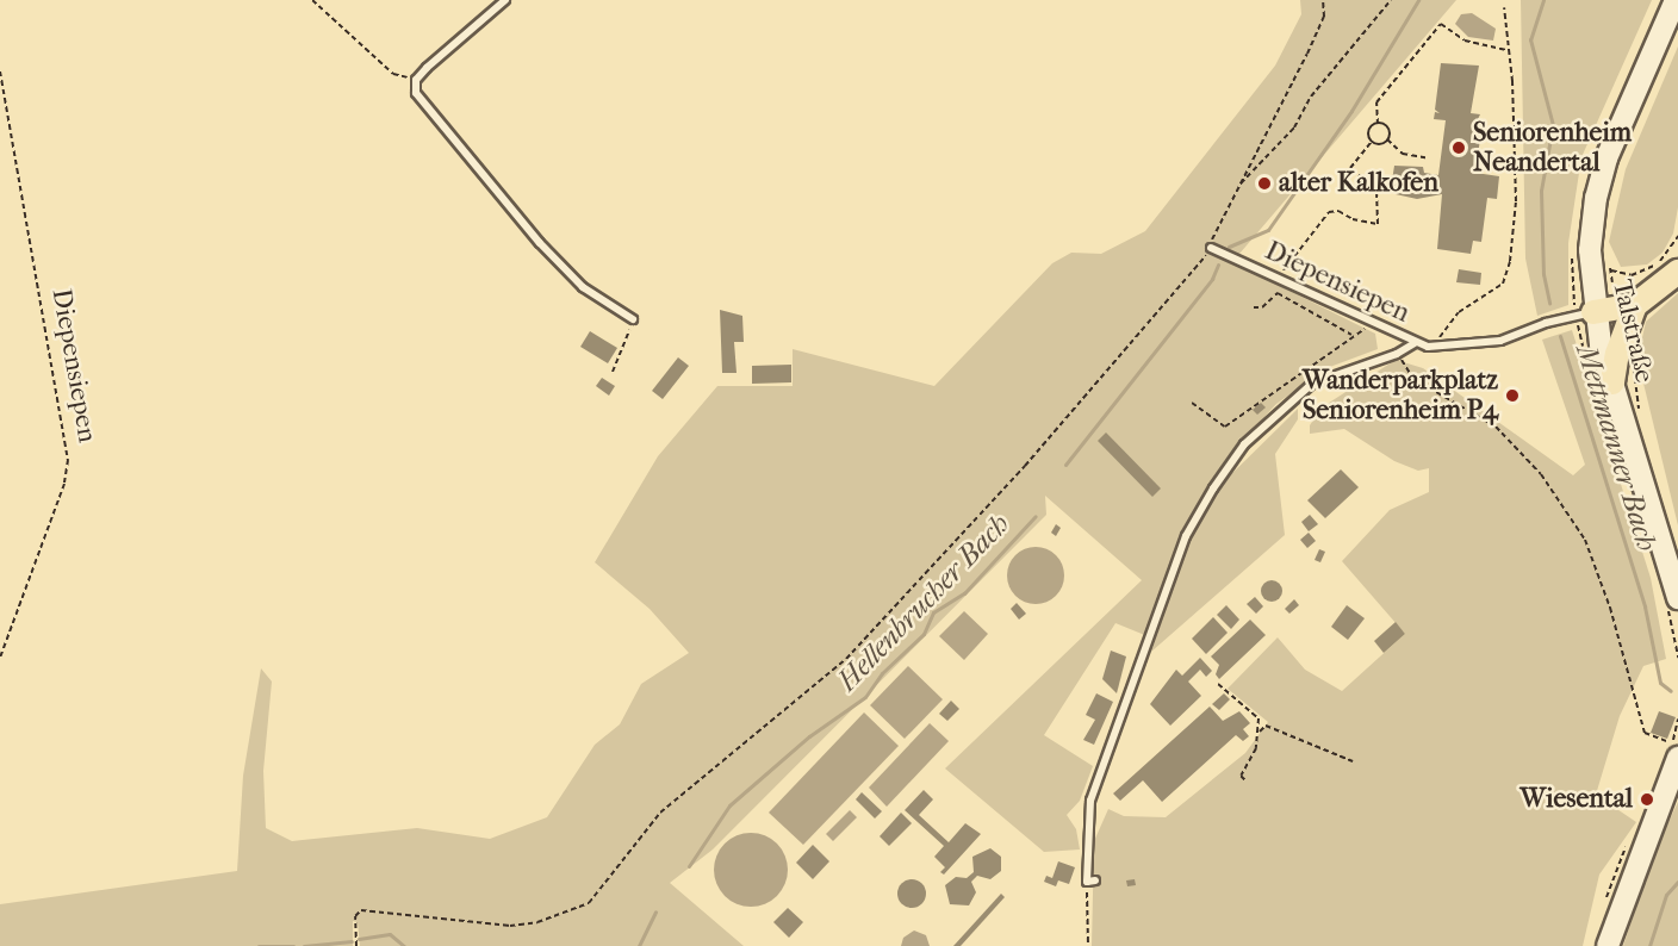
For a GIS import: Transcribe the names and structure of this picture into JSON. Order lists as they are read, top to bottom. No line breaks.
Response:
{"streets":{"main road":["Talstraße"],"lane":["Diepensiepen"]},"crossings":[["Diepensiepen","Talstraße"]],"water":["Mettmanner Bach","Hellenbrucher Bach"],"places":["Seniorenheim Neandertal","alter Kalkofen","Wanderparkplatz Seniorenheim P4","Wiesental"]}
